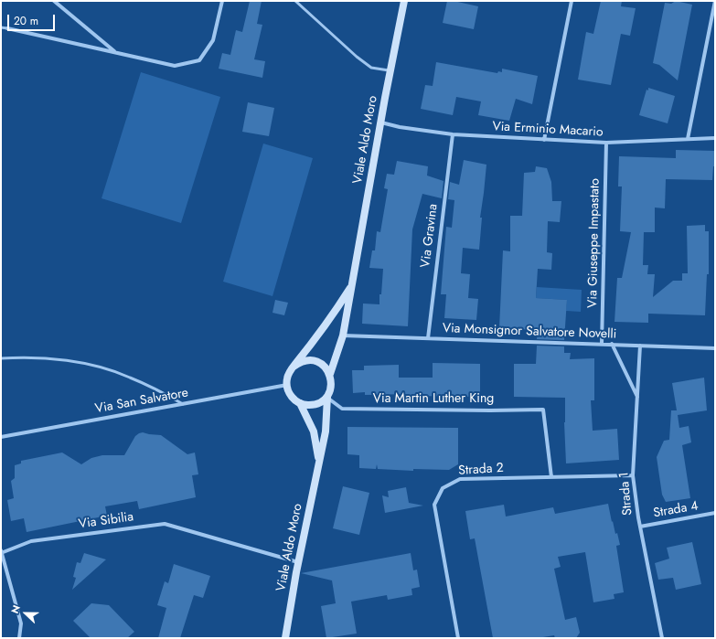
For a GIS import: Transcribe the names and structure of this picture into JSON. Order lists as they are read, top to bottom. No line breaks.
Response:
{"streets":{"main road":["Viale Aldo Moro"],"street":["Via Erminio Macario","Via Gravina","Via Giuseppe Impastato","Via Monsignor Salvatore Novelli","Via Martin Luther King","Via San Salvatore","Strada 2","Strada 1","Strada 4","Via Sibilia"]},"crossings":[["Via Erminio Macario","Viale Aldo Moro"],["Via Erminio Macario","Via Gravina"],["Via Erminio Macario","Via Giuseppe Impastato"],["Viale Aldo Moro","Via Monsignor Salvatore Novelli"],["Viale Aldo Moro","Via Martin Luther King"],["Viale Aldo Moro","Via San Salvatore"],["Viale Aldo Moro","Via Sibilia"],["Via Gravina","Via Monsignor Salvatore Novelli"],["Via Giuseppe Impastato","Via Monsignor Salvatore Novelli"],["Via Monsignor Salvatore Novelli","Strada 1"],["Via Martin Luther King","Via San Salvatore"],["Via Martin Luther King","Strada 2"],["Strada 2","Strada 1"],["Strada 1","Strada 4"]],"scale_bar":"20 m","north":"left"}
